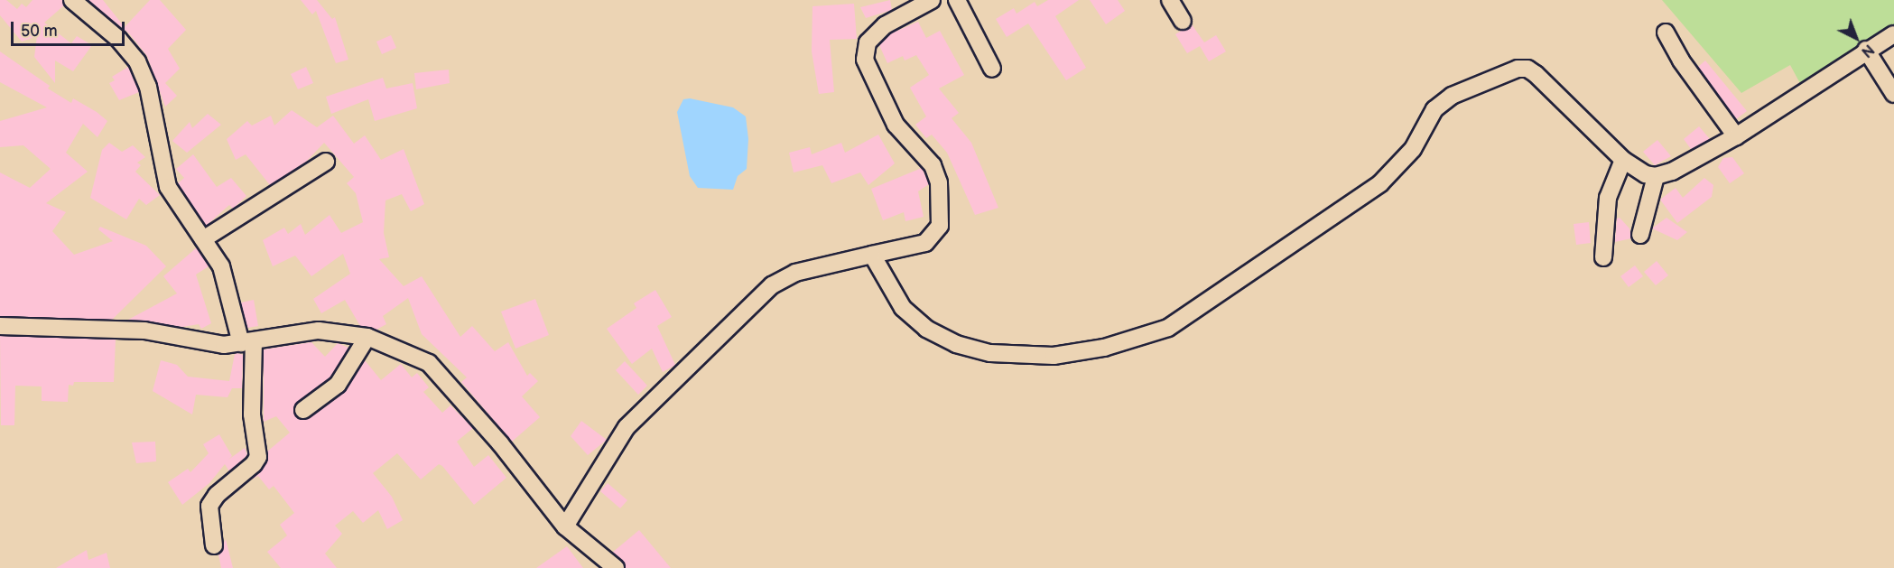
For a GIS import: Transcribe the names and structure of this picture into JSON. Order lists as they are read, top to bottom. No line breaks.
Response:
{"scale_bar":"50 m","north":"bottom right"}
